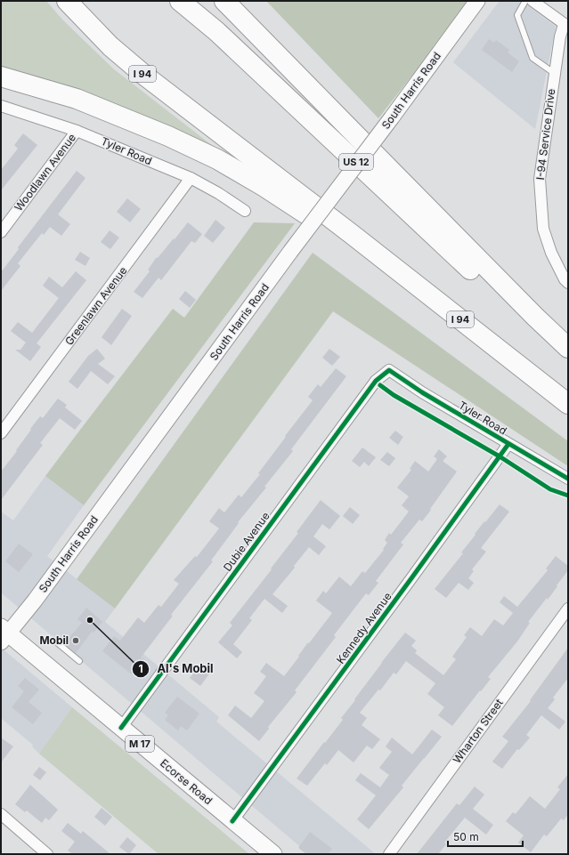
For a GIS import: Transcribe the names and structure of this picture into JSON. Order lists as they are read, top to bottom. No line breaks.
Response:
{"streets":{"highway":["I 94","US 12"],"main road":["South Harris Road","M 17","Ecorse Road"],"street":["I-94 Service Drive","Tyler Road","Woodlawn Avenue","Greenlawn Avenue","Dubie Avenue","Kennedy Avenue","Wharton Street"]},"crossings":[["South Harris Road","Ecorse Road"],["Tyler Road","Woodlawn Avenue"],["Tyler Road","Greenlawn Avenue"],["Tyler Road","Dubie Avenue"],["Tyler Road","Kennedy Avenue"],["Dubie Avenue","Ecorse Road"],["Kennedy Avenue","Ecorse Road"]],"places":["Al's Mobil","Mobil"],"scale_bar":"50 m"}
